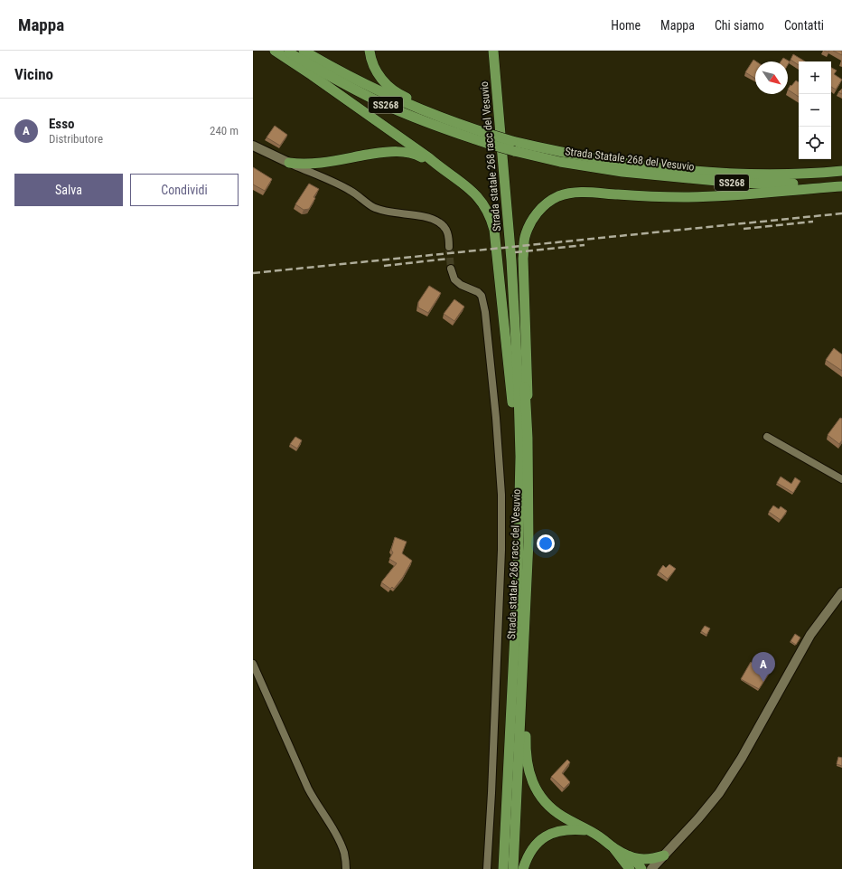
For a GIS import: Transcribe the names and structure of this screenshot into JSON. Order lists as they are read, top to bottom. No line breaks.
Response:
{"streets":{"highway":["SS268","Strada statale 268 racc del Vesuvio","Strada Statale 268 del Vesuvio"]},"north":"bottom right","page":{"header":"Mappa","nav":["Home","Mappa","Chi siamo","Contatti"],"heading":"Vicino","map_buttons":["+","−"],"list":[{"mark":"A","name":"Esso","note":"Distributore","value":"240 m"}],"buttons":["Salva","Condividi"],"pins":"A"}}
